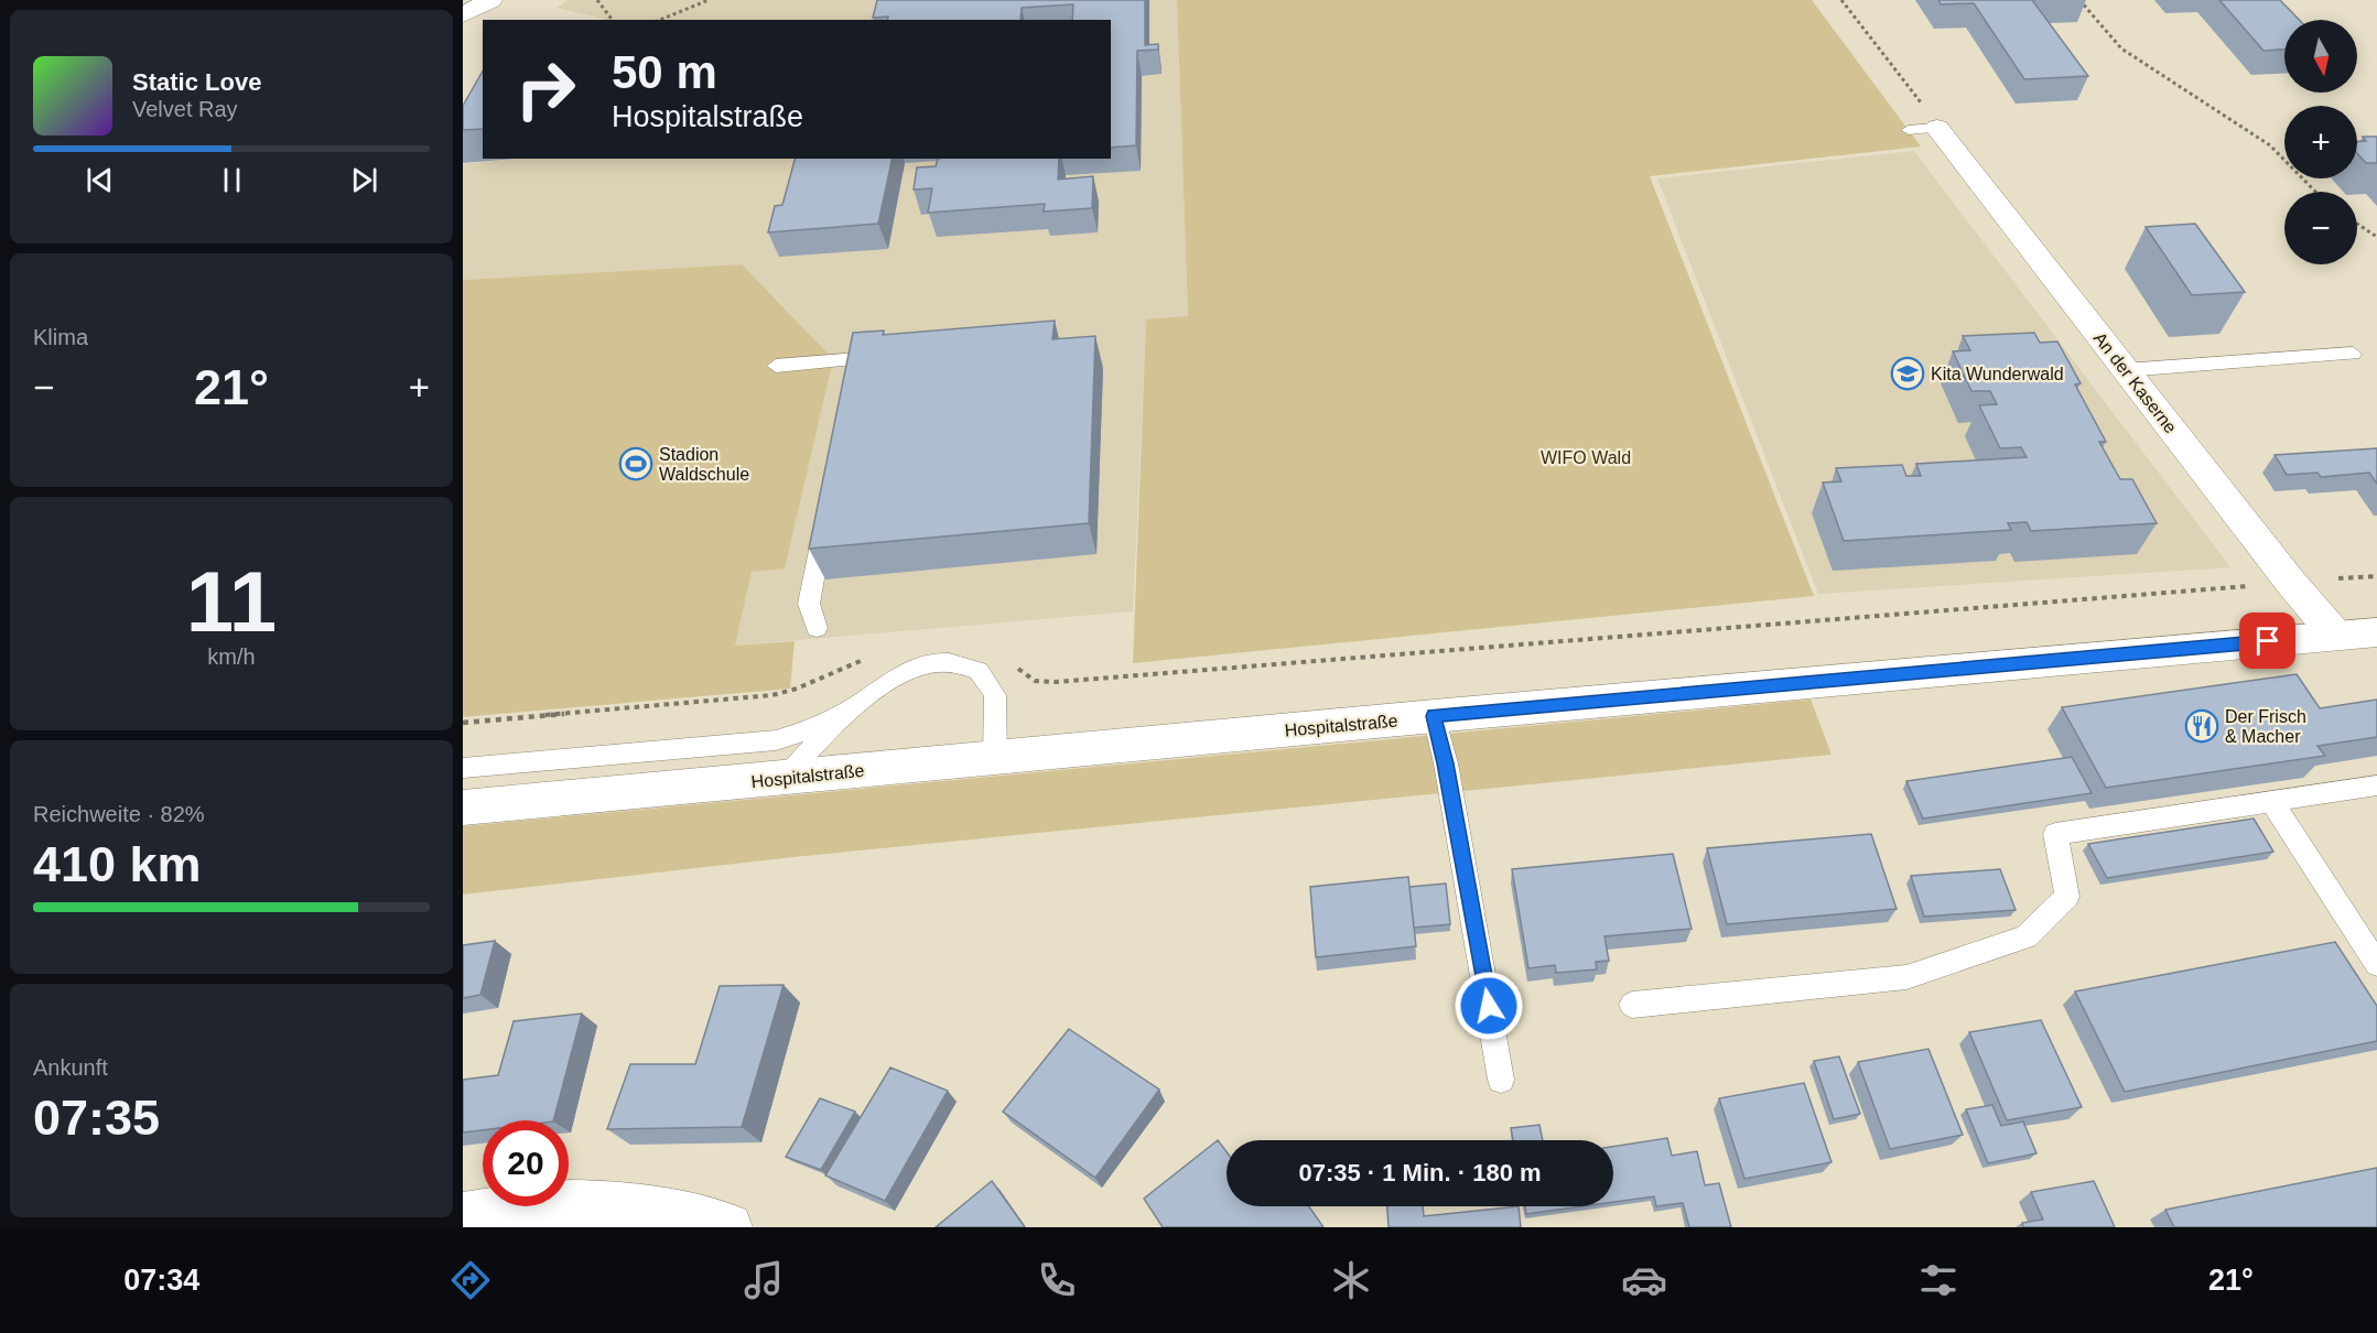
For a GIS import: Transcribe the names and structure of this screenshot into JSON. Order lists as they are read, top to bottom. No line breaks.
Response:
{"streets":{"street":["An der Kaserne","Hospitalstraße"]},"crossings":[["An der Kaserne","Hospitalstraße"]],"parks":["WIFO Wald"],"places":{"school or university":["Kita Wunderwald"],"sports":["Stadion Waldschule"],"restaurant":["Der Frisch & Macher"]},"north":"bottom","page":{"map_buttons":["+","−"],"turn":["50 m","Hospitalstraße"],"song":["Static Love","Velvet Ray"],"tile":["Klima",["11","km/h"],["Reichweite · 82%","410 km"],["Ankunft","07:35"]],"heat":["−","21°","+"],"limit":"20","trip":"07:35 · 1 Min. · 180 m","tabs":["07:34","21°"]}}
